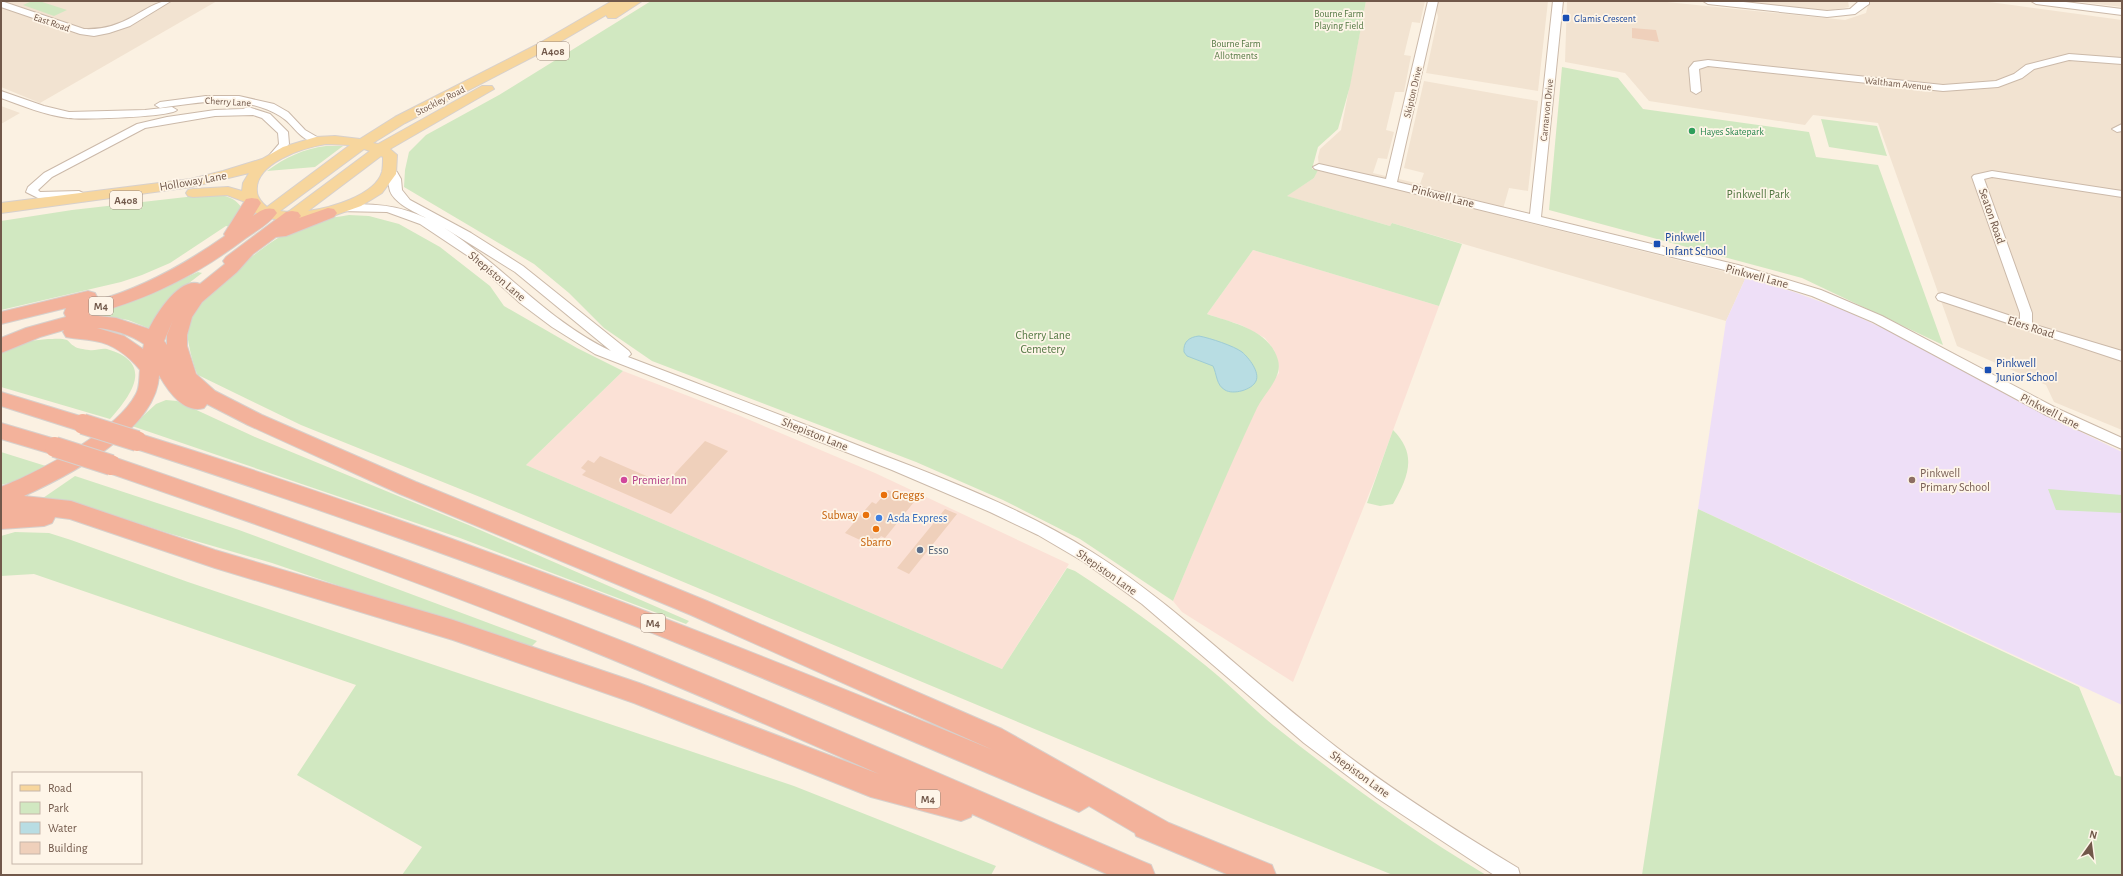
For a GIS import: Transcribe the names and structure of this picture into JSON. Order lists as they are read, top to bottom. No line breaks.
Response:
{"streets":{"highway":["M4"],"main road":["A408","Stockley Road","Holloway Lane"],"street":["East Road","Waltham Avenue","Skipton Drive","Cherry Lane","Carnarvon Drive","Pinkwell Lane","Seaton Road","Shepiston Lane","Elers Road"]},"crossings":[["A408","Stockley Road"],["A408","Cherry Lane"],["A408","Holloway Lane"],["A408","Shepiston Lane"],["A408","M4"],["Skipton Drive","Pinkwell Lane"],["Stockley Road","M4"],["Cherry Lane","Holloway Lane"],["Carnarvon Drive","Pinkwell Lane"],["Holloway Lane","M4"],["Seaton Road","Elers Road"],["Shepiston Lane","M4"]],"parks":["Bourne Farm Playing Field","Bourne Farm Allotments","Pinkwell Park","Cherry Lane Cemetery"],"places":{"transit":["Glamis Crescent","Pinkwell Infant School","Pinkwell Junior School"],"other":["Hayes Skatepark","Premier Inn","Pinkwell Primary School","Greggs","Subway","Asda Express","Sbarro","Esso"]},"legend":["Road","Park","Water","Building"],"north":"top"}
